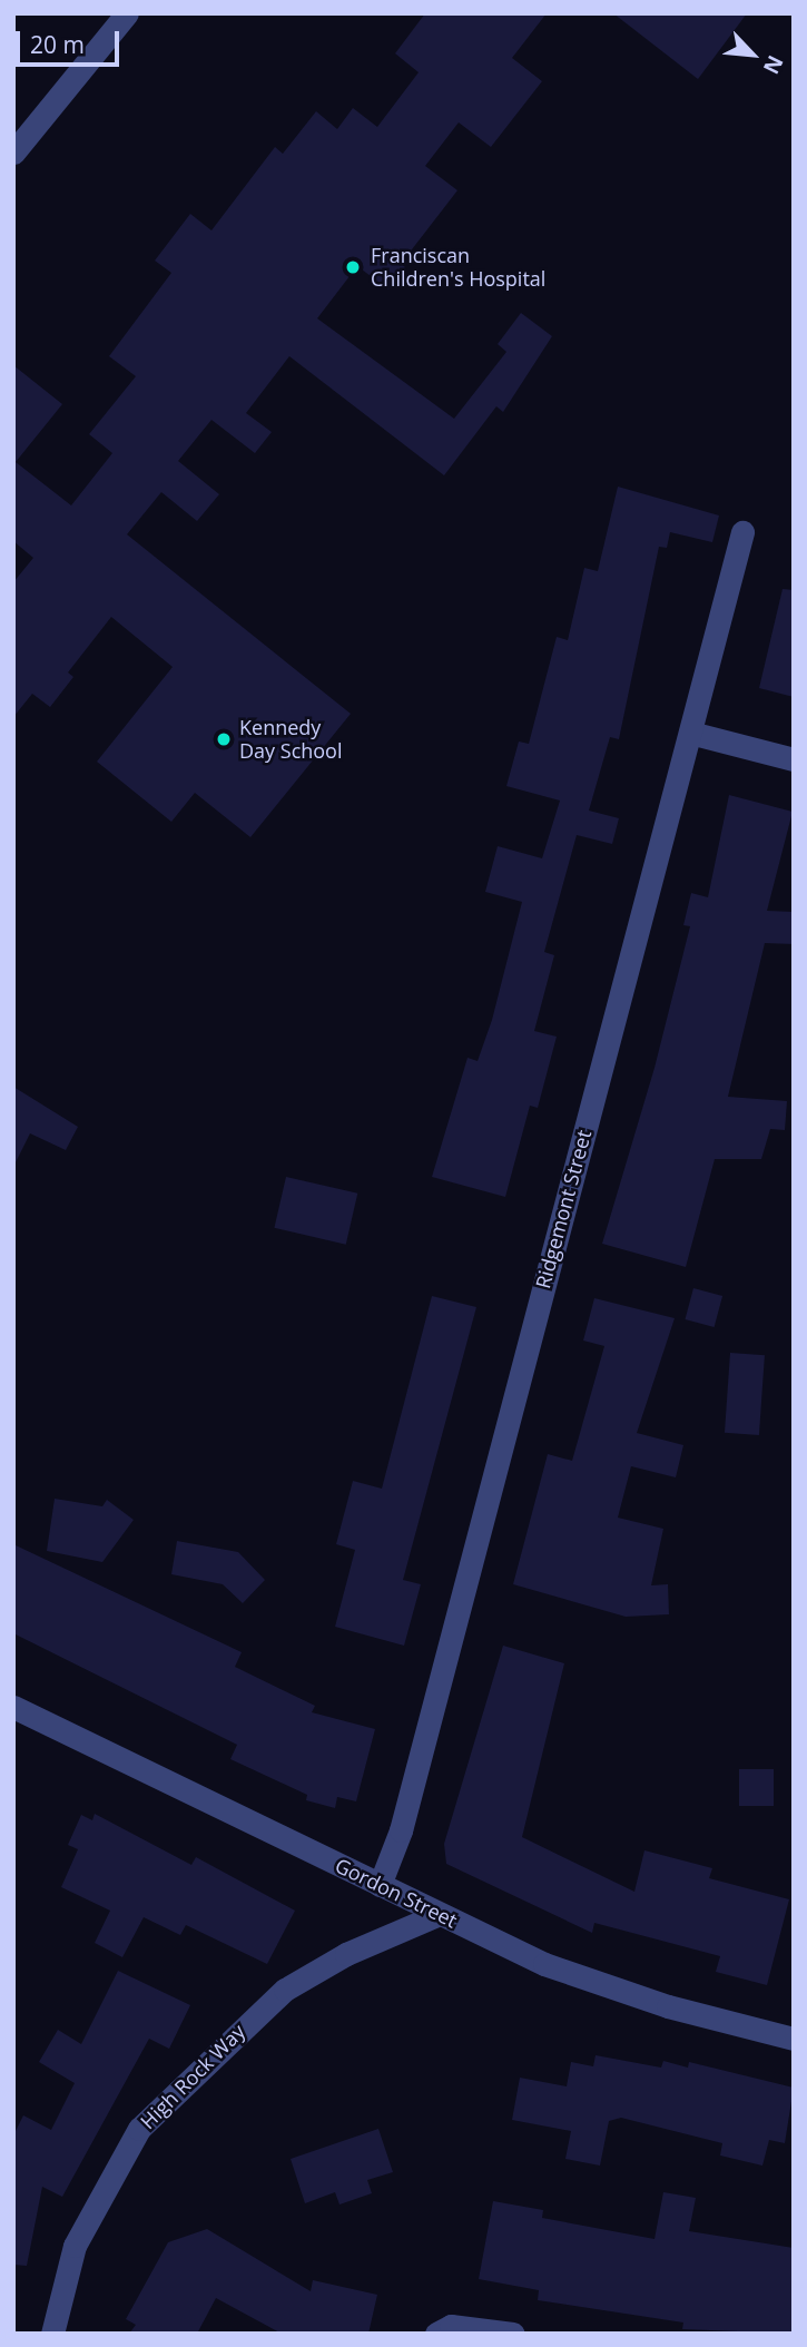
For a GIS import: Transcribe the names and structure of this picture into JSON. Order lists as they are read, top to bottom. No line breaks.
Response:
{"streets":{"street":["Ridgemont Street","Gordon Street","High Rock Way"]},"crossings":[["Ridgemont Street","Gordon Street"],["Gordon Street","High Rock Way"]],"places":["Franciscan Children's Hospital","Kennedy Day School"],"scale_bar":"20 m","north":"bottom right"}
